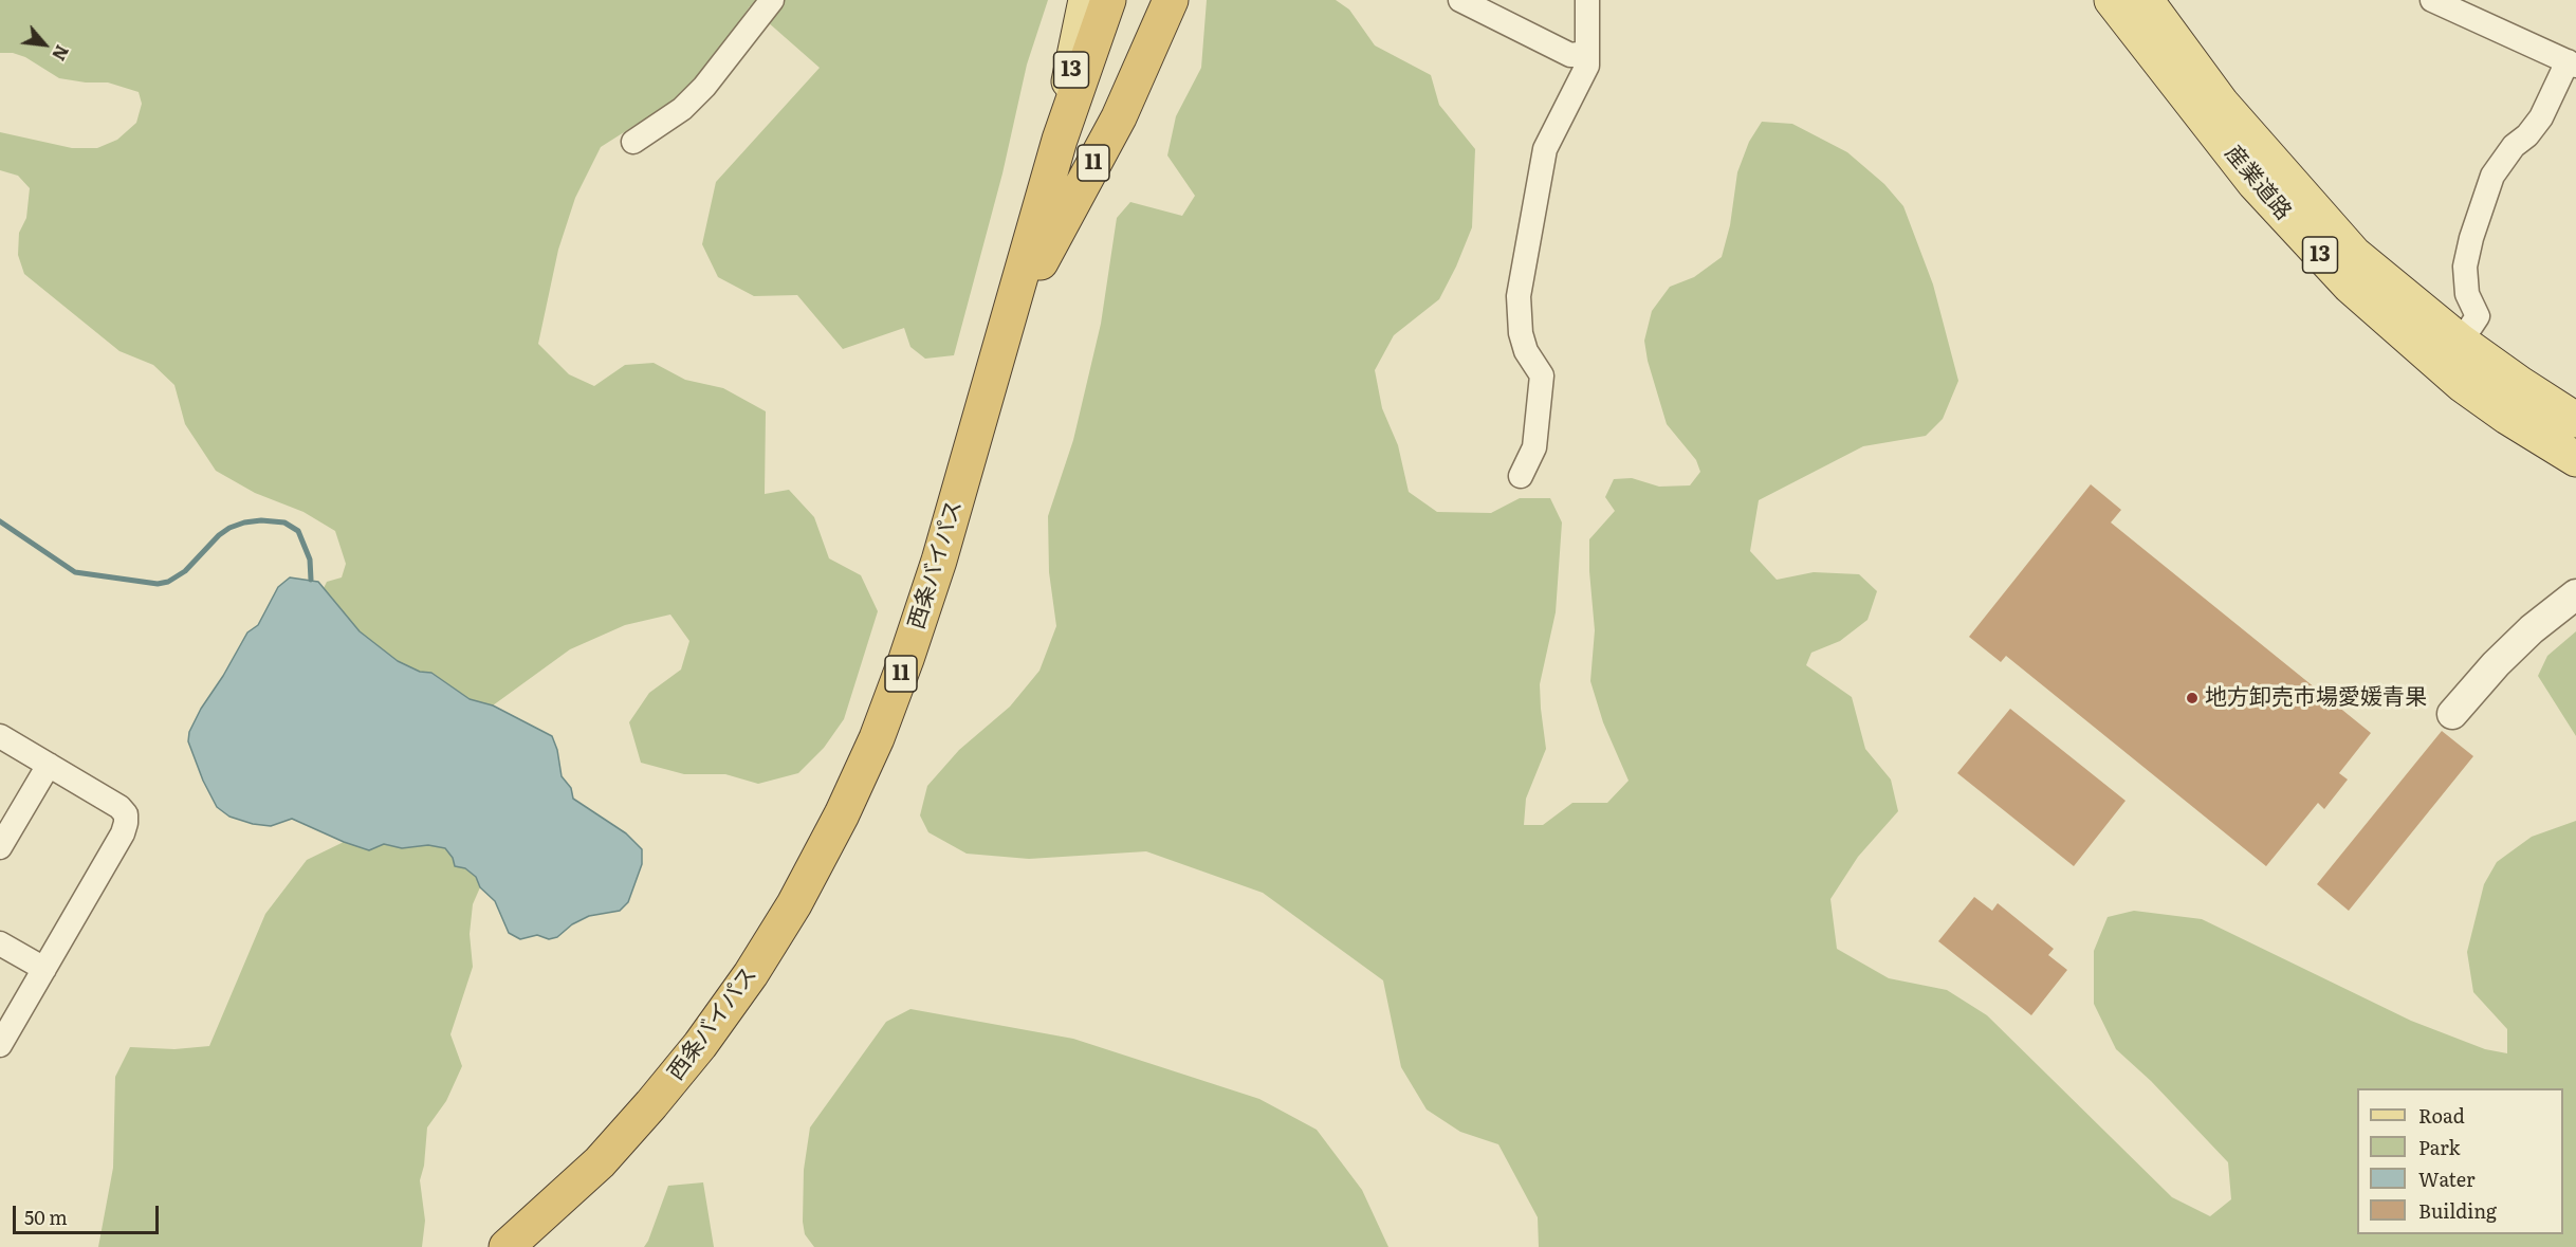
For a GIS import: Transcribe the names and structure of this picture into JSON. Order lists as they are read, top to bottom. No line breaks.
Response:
{"streets":{"highway":["11","西条バイパス"],"main road":["13","産業道路"]},"crossings":[["13","西条バイパス"],["11","西条バイパス"]],"places":["地方卸売市場愛媛青果"],"legend":["Road","Park","Water","Building"],"scale_bar":"50 m","north":"bottom right"}
